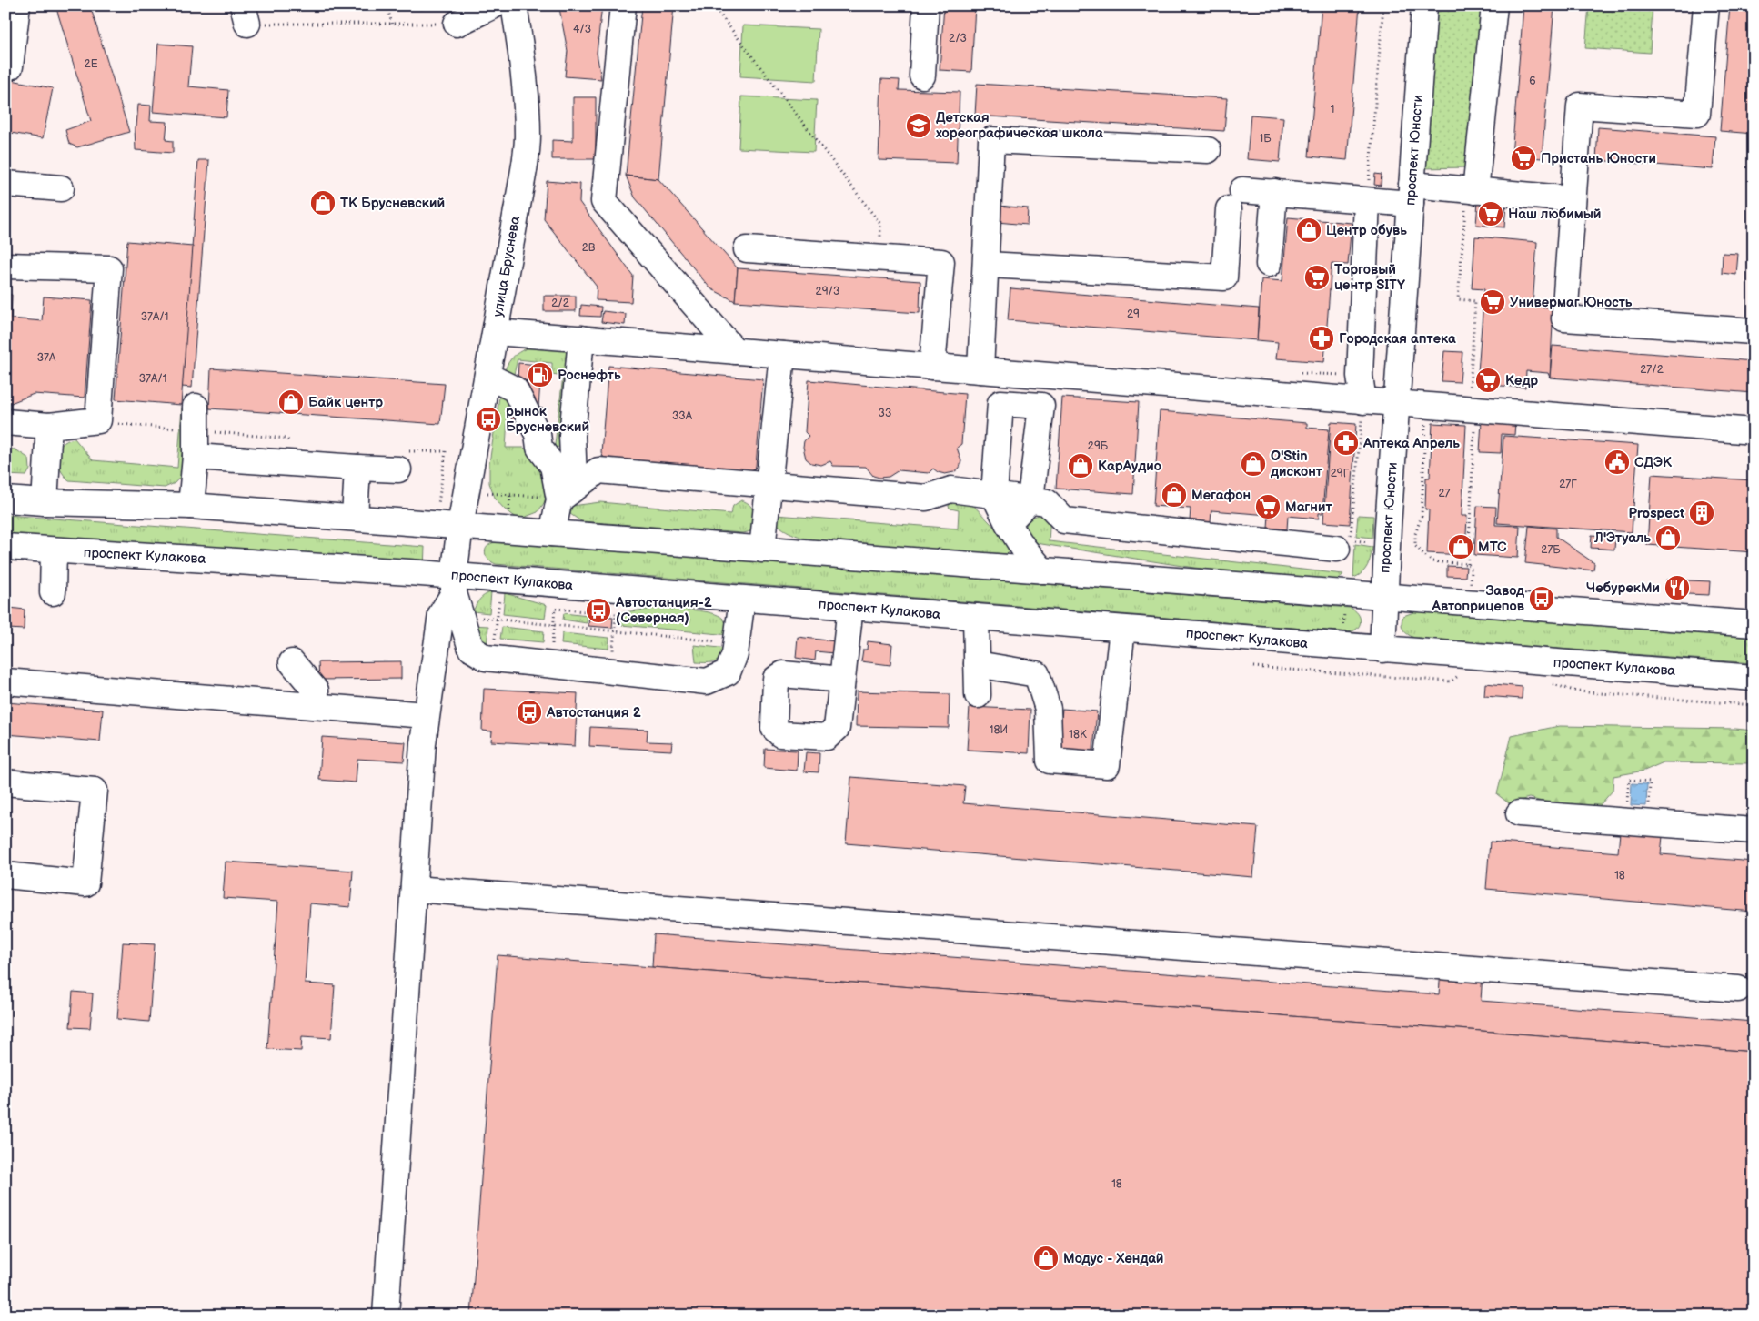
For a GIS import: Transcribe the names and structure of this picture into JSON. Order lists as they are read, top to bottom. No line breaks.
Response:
{"streets":{"main road":["проспект Юности","улица Бруснева","проспект Кулакова"]},"crossings":[["проспект Юности","проспект Кулакова"],["улица Бруснева","проспект Кулакова"]],"places":{"school or university":["Детская хореографическая школа"],"supermarket":["Пристань Юности","Наш любимый","Торговый центр SITY","Универмаг Юность","Кедр","Магнит"],"shop":["ТК Брусневский","Центр обувь","Байк центр","O'Stin дисконт","КарАудио","Мегафон","Л'Этуаль","МТС","Модус - Хендай"],"pharmacy":["Городская аптека","Аптека Апрель"],"fuel station":["Роснефть"],"bus stop":["рынок Брусневский","Завод Автоприцепов","Автостанция-2 (Северная)","Автостанция 2"],"public building":["СДЭК"],"building":["Prospect"],"restaurant":["ЧебурекМи"]},"house_numbers":["4/3","2/3","2Е","6","1","1Б","2В","29/3","2/2","29","37А/1","37А","27/2","37А/1","33","33А","29Б","29Г","27Г","27","27Б","18И","18К","18","18"]}
